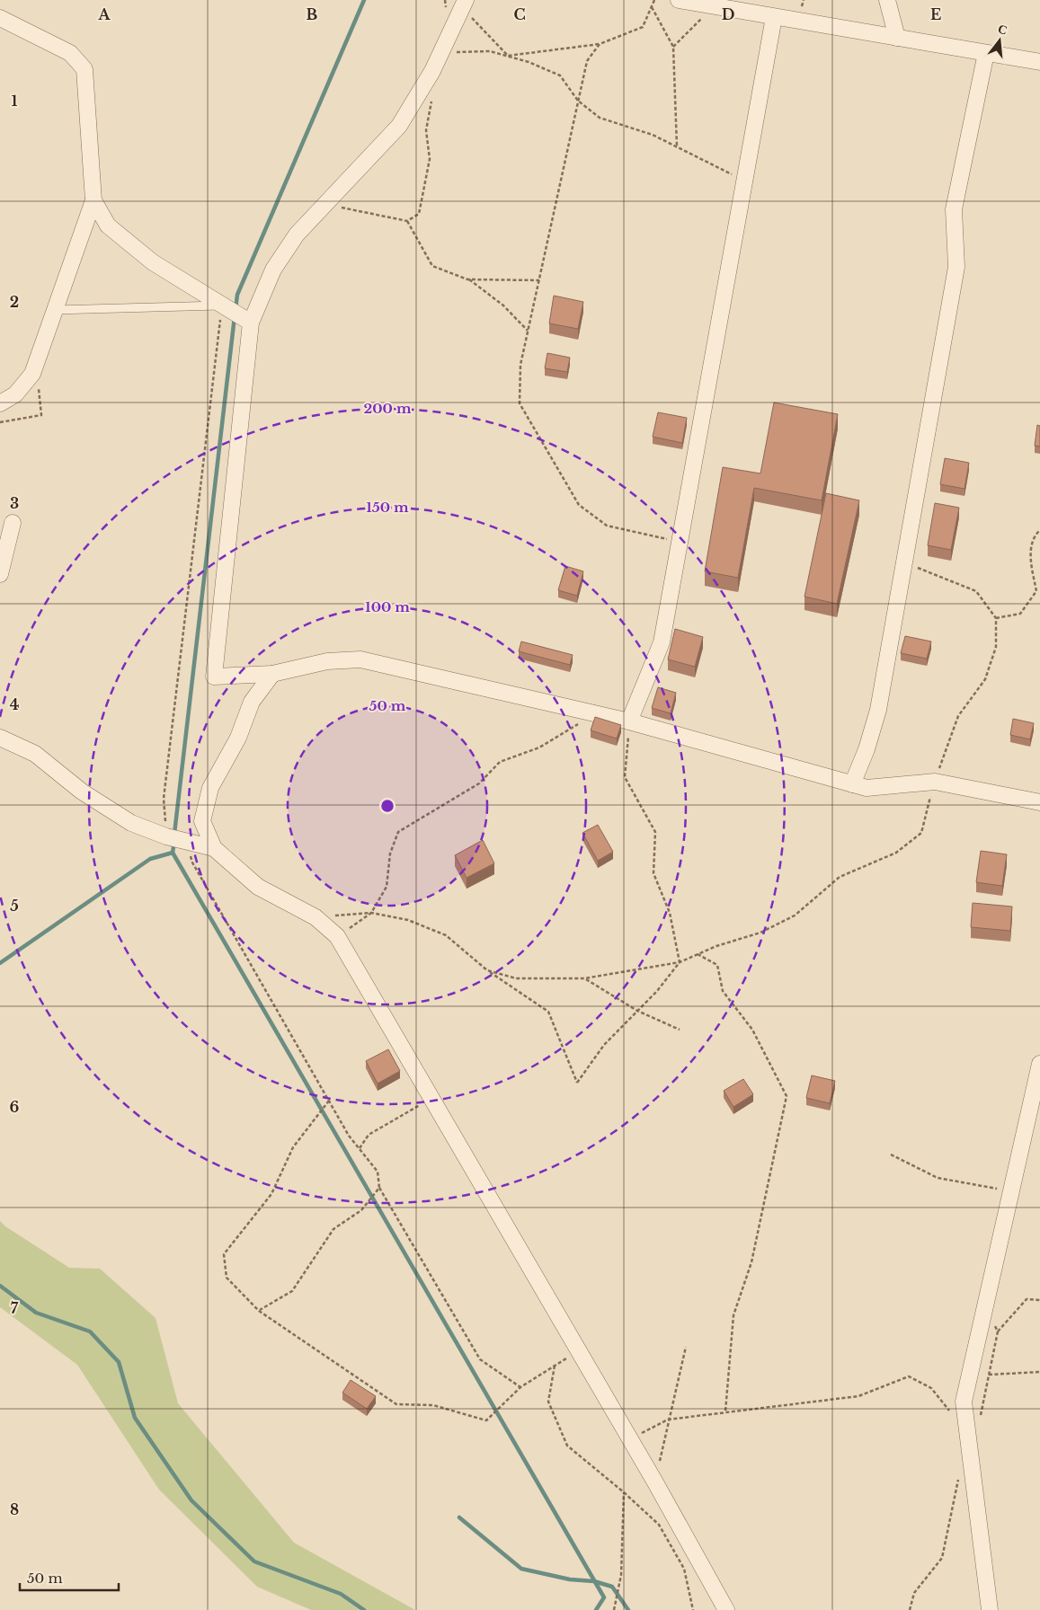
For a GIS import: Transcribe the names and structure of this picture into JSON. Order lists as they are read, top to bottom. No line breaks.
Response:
{"scale_bar":"50 m","north":"top","grid":{"columns":["A","B","C","D","E"],"rows":["1","2","3","4","5","6","7","8"]},"rings":["200 m","150 m","100 m","50 m"]}
